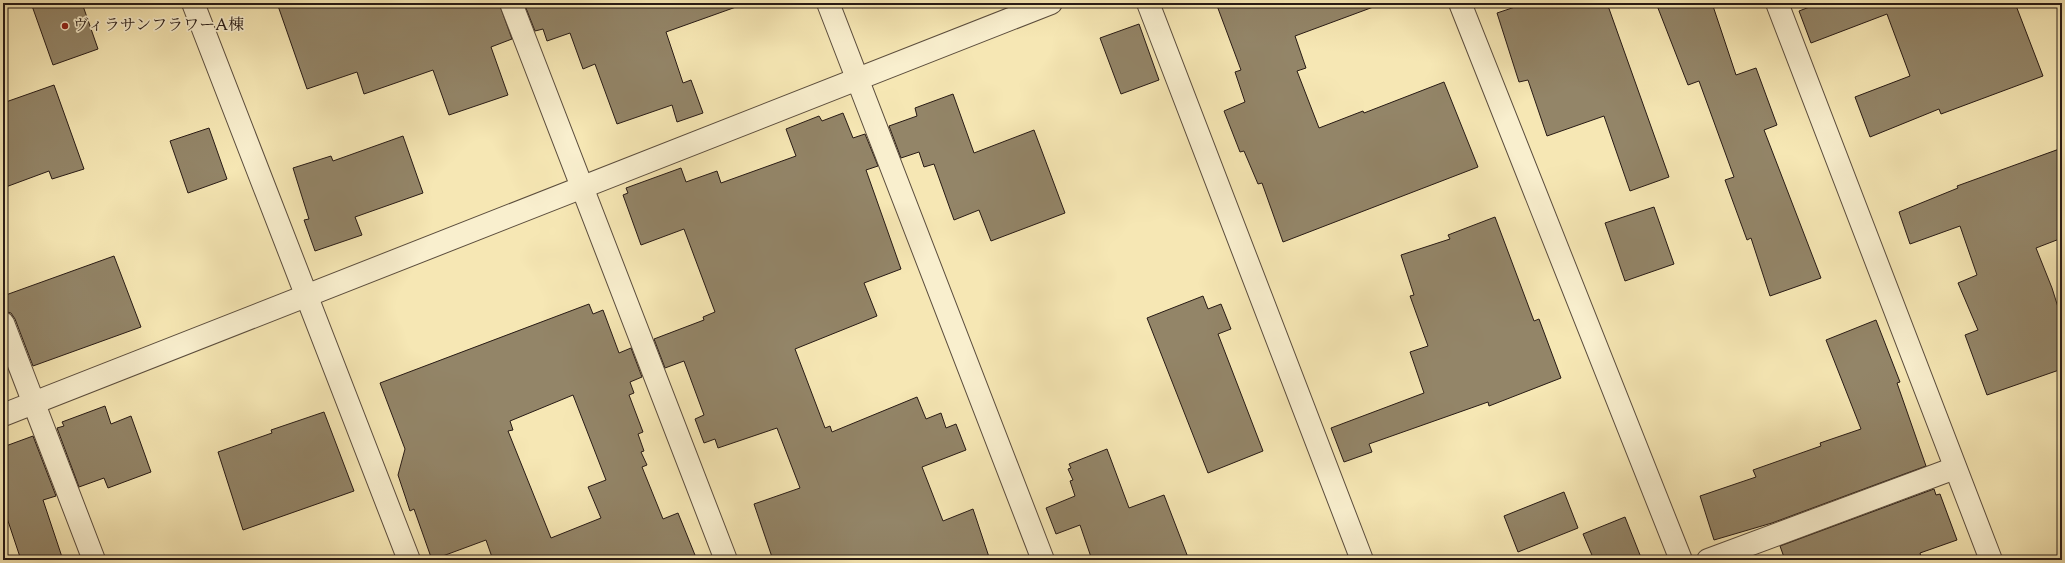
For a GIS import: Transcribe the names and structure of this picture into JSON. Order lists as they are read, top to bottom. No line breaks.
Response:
{"places":["ヴィラサンフラワーA棟"]}
